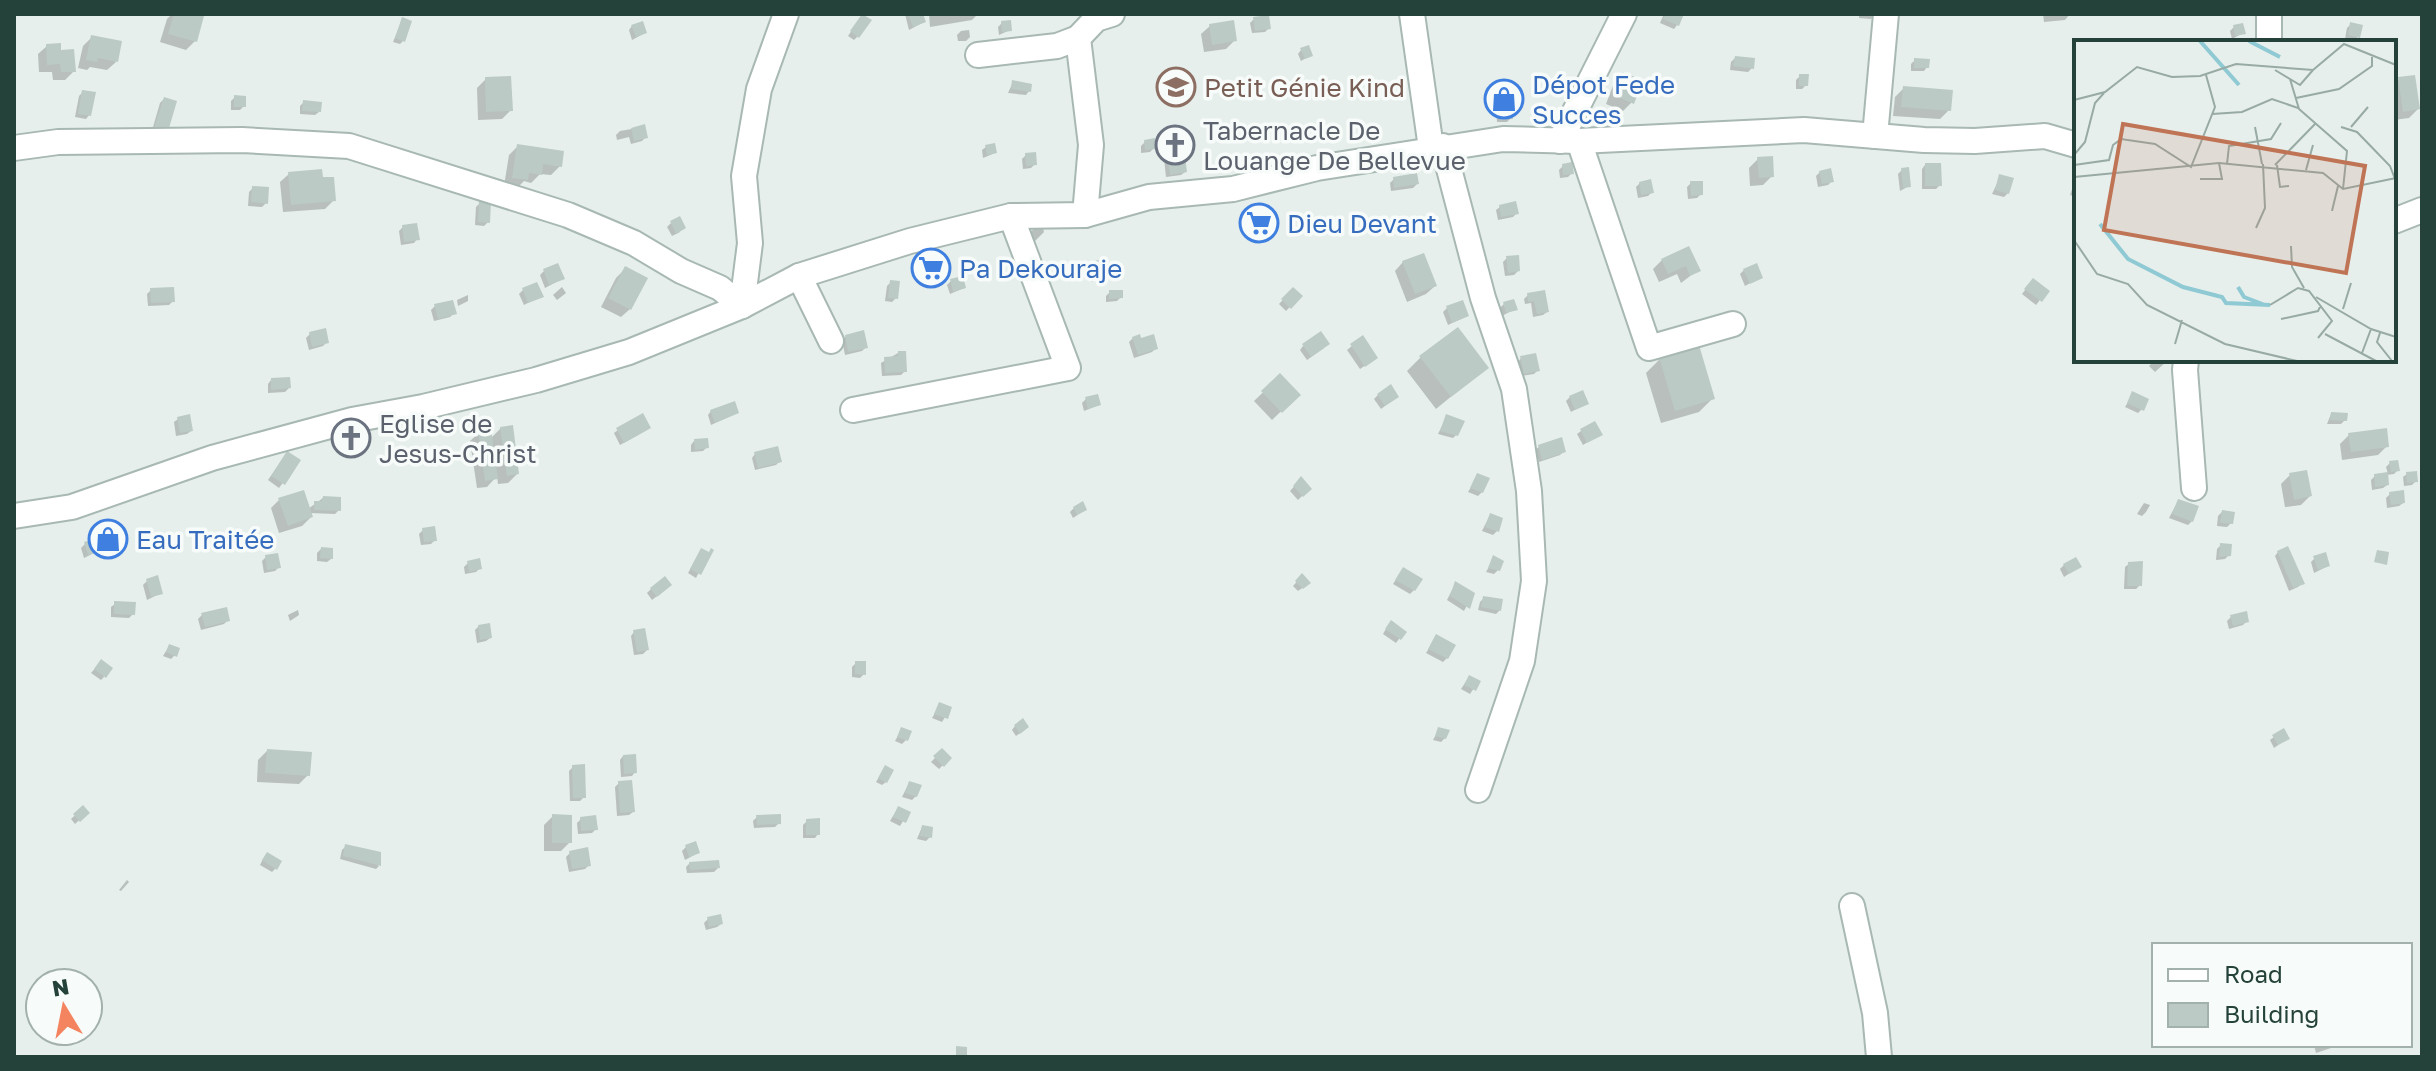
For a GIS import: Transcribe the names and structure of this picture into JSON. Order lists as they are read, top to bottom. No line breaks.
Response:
{"places":{"school or university":["Petit Génie Kind"],"shop":["Dépot Fede Succes","Eau Traitée"],"church":["Tabernacle De Louange De Bellevue","Eglise de Jesus-Christ"],"supermarket":["Dieu Devant","Pa Dekouraje"]},"legend":["Road","Building"],"north":"top"}
